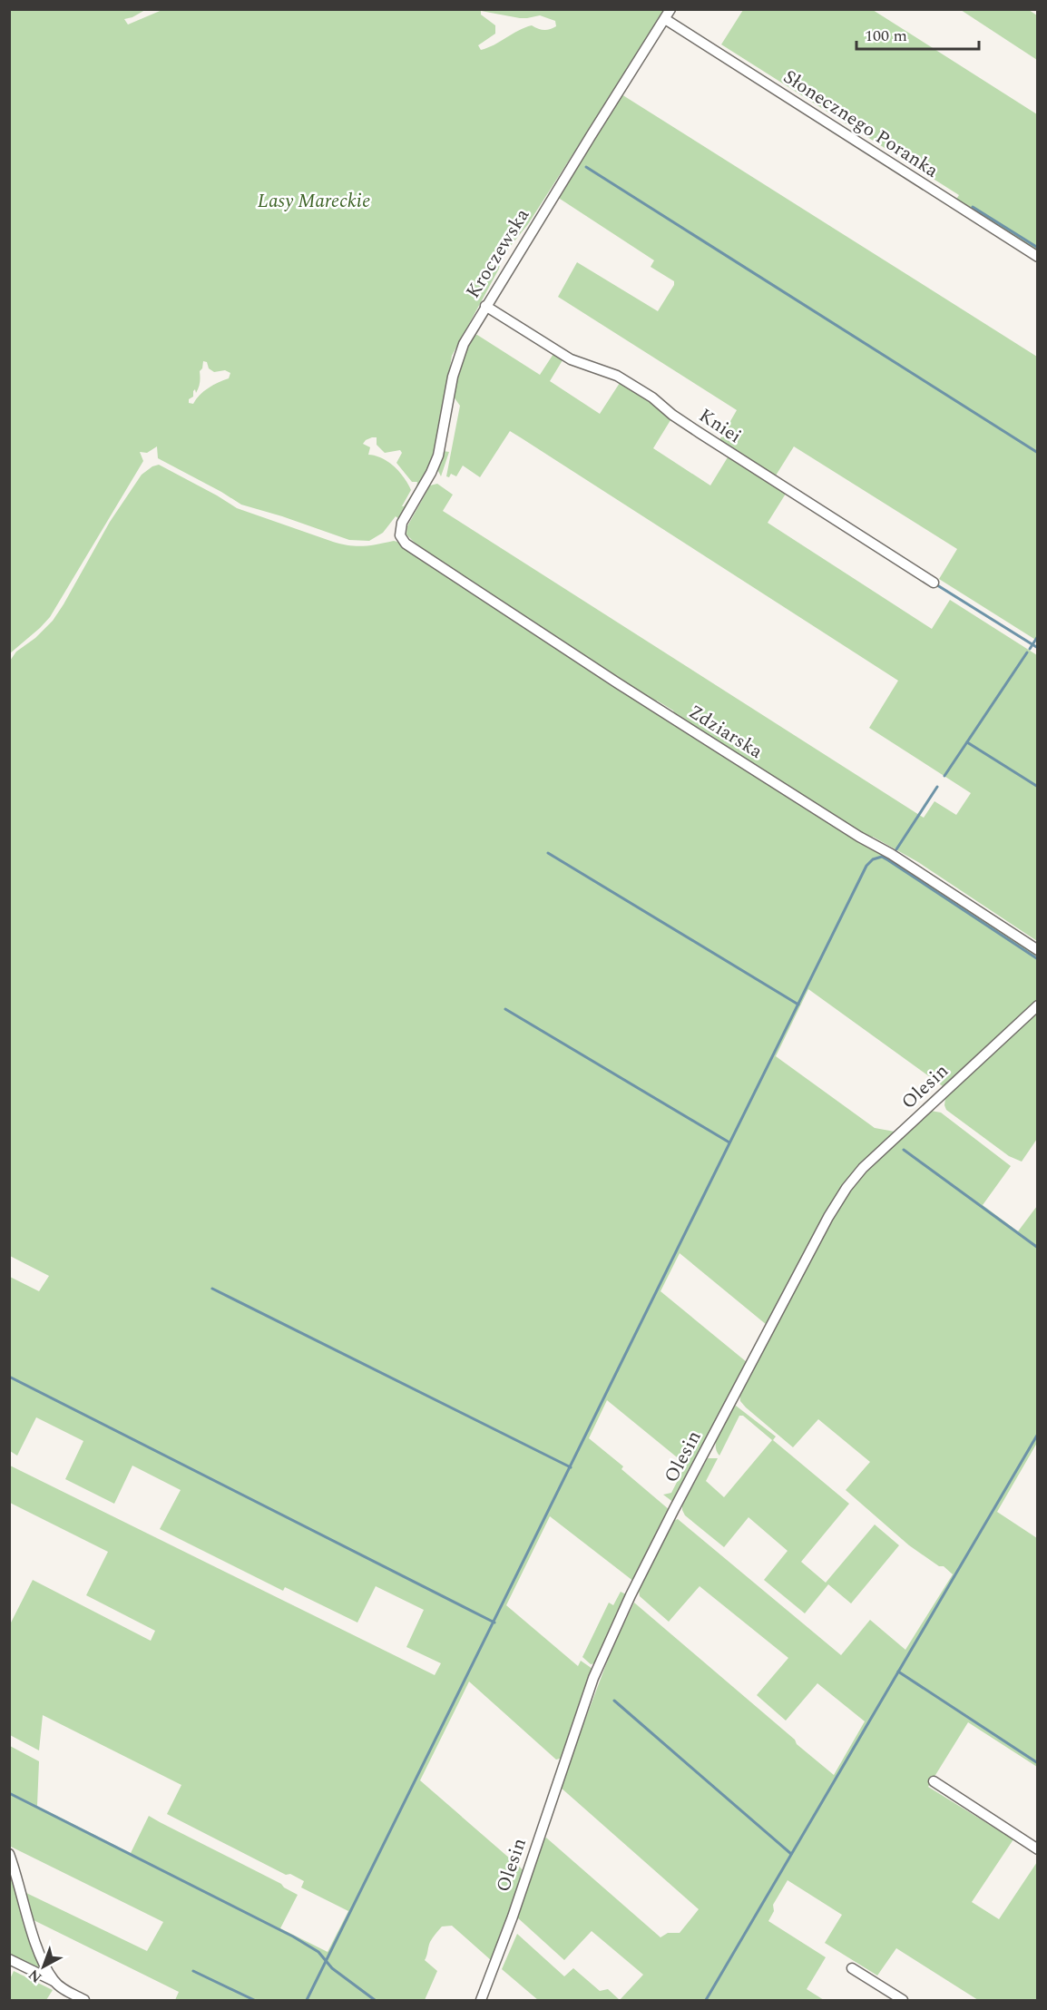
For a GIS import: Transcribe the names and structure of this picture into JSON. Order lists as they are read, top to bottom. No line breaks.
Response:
{"streets":{"street":["Słonecznego Poranka","Kroczewska","Kniei","Zdziarska","Olesin"]},"crossings":[["Słonecznego Poranka","Kroczewska"],["Kroczewska","Kniei"],["Kroczewska","Zdziarska"]],"parks":["Lasy Mareckie"],"scale_bar":"100 m","north":"bottom left"}
